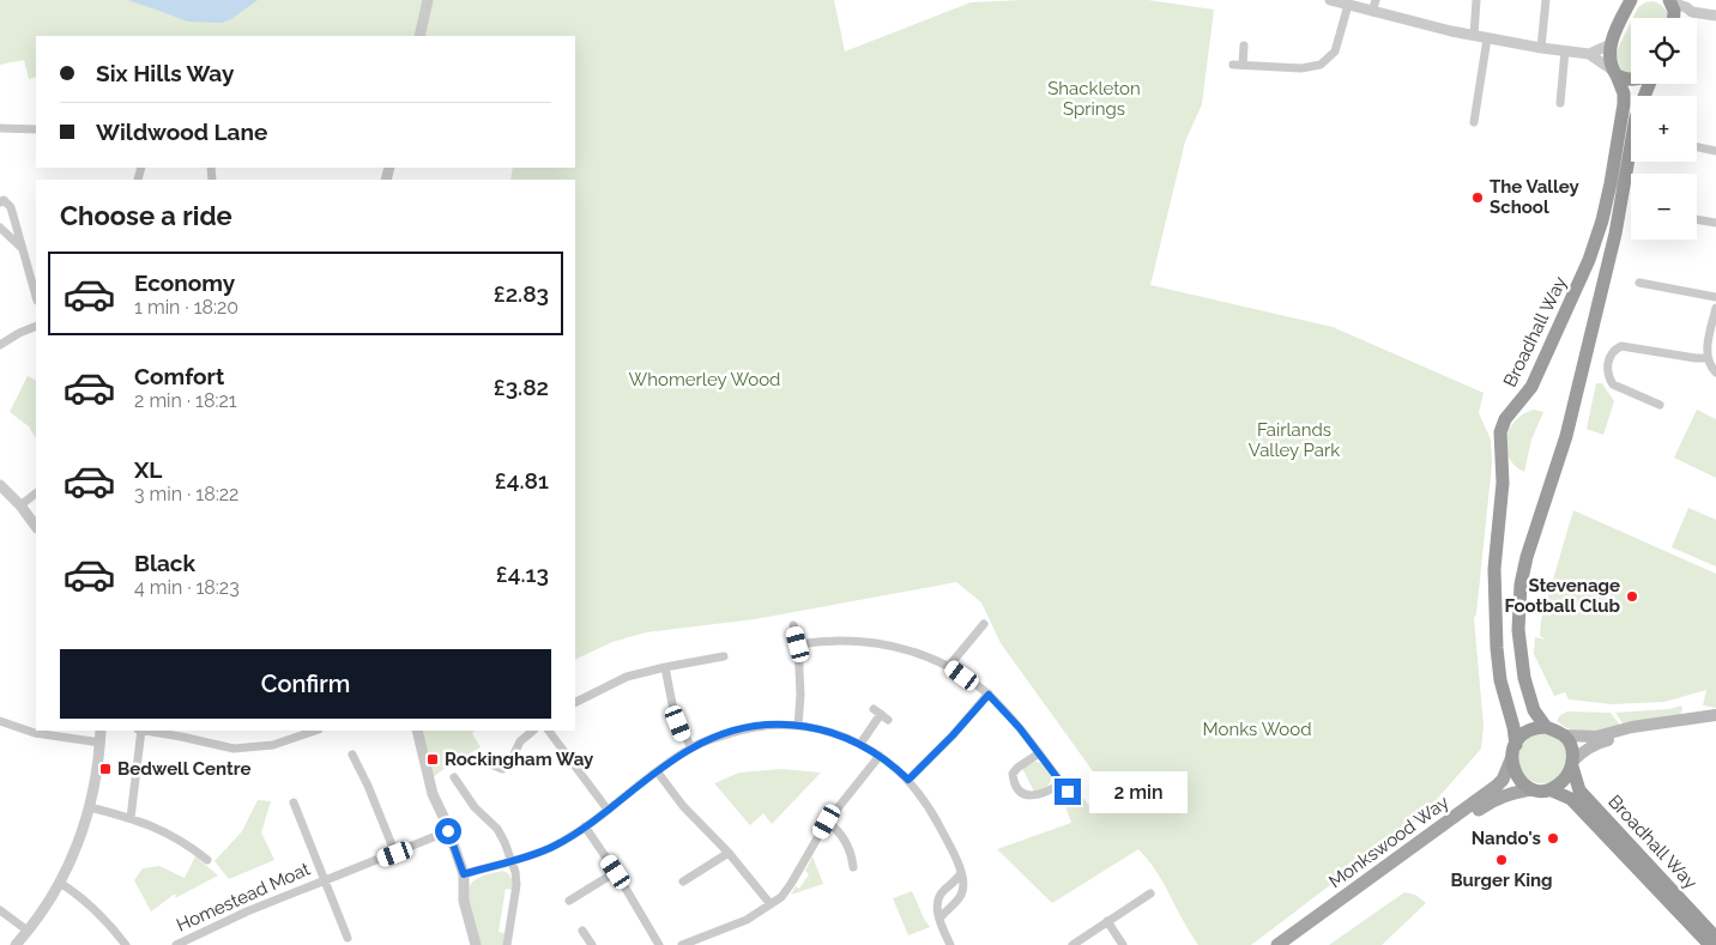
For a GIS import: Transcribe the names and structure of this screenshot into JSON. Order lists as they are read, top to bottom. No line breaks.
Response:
{"streets":{"highway":["Broadhall Way"],"main road":["Monkswood Way"],"street":["Homestead Moat"]},"crossings":[["Broadhall Way","Monkswood Way"]],"parks":["Shackleton Springs","Whomerley Wood","Fairlands Valley Park","Monks Wood"],"places":{"other":["The Valley School","Stevenage Football Club","Nando's","Burger King"],"transit":["Rockingham Way","Bedwell Centre"]},"page":{"map_buttons":["+","−"],"banner":["Six Hills Way","Wildwood Lane"],"heading":"Choose a ride","list":[{"name":"Economy","note":"1 min · 18:20","value":"£2.83"},{"name":"Comfort","note":"2 min · 18:21","value":"£3.82"},{"name":"XL","note":"3 min · 18:22","value":"£4.81"},{"name":"Black","note":"4 min · 18:23","value":"£4.13"}],"buttons":"Confirm","bubble":"2 min"}}
